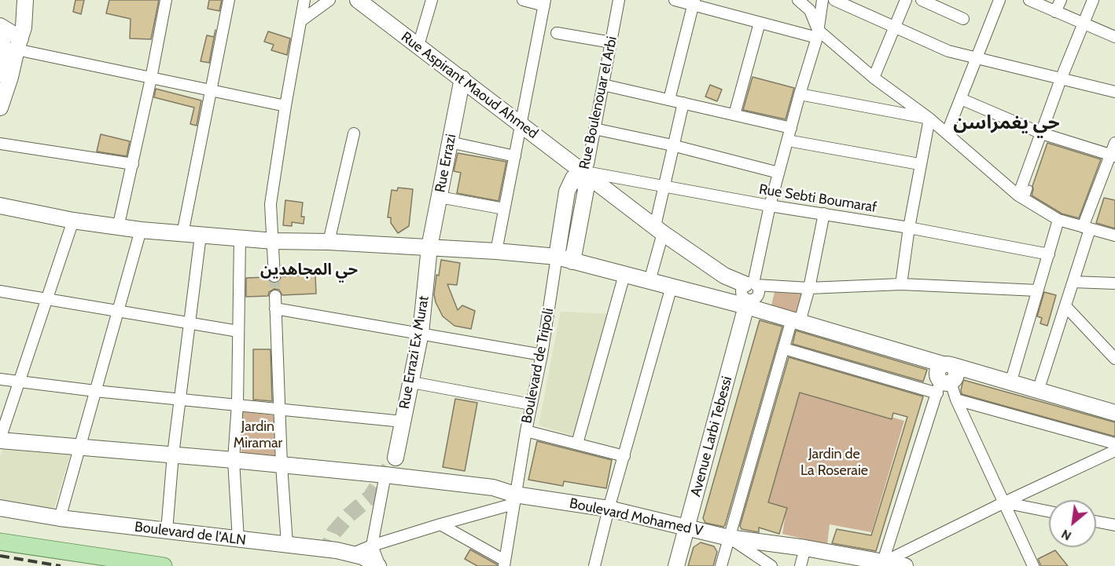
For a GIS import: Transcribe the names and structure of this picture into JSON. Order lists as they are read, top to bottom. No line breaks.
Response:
{"streets":{"street":["Rue Aspirant Maoud Ahmed","Rue Boulenouar el Arbi","Rue Errazi","Rue Sebti Boumaraf","Rue Errazi Ex Murat","Boulevard de Tripoli","Avenue Larbi Tebessi","Boulevard Mohamed V","Boulevard de l'ALN"]},"crossings":[["Rue Aspirant Maoud Ahmed","Rue Boulenouar el Arbi"],["Rue Aspirant Maoud Ahmed","Rue Errazi"],["Rue Aspirant Maoud Ahmed","Rue Sebti Boumaraf"],["Rue Aspirant Maoud Ahmed","Boulevard de Tripoli"],["Rue Aspirant Maoud Ahmed","Avenue Larbi Tebessi"],["Rue Boulenouar el Arbi","Rue Sebti Boumaraf"],["Rue Boulenouar el Arbi","Boulevard de Tripoli"],["Rue Errazi","Rue Errazi Ex Murat"],["Rue Sebti Boumaraf","Boulevard de Tripoli"],["Boulevard de Tripoli","Boulevard Mohamed V"],["Avenue Larbi Tebessi","Boulevard Mohamed V"]],"districts":["حي يغمراسن","حي المجاهدين"],"parks":["Jardin Miramar","Jardin de La Roseraie"],"north":"bottom left"}
